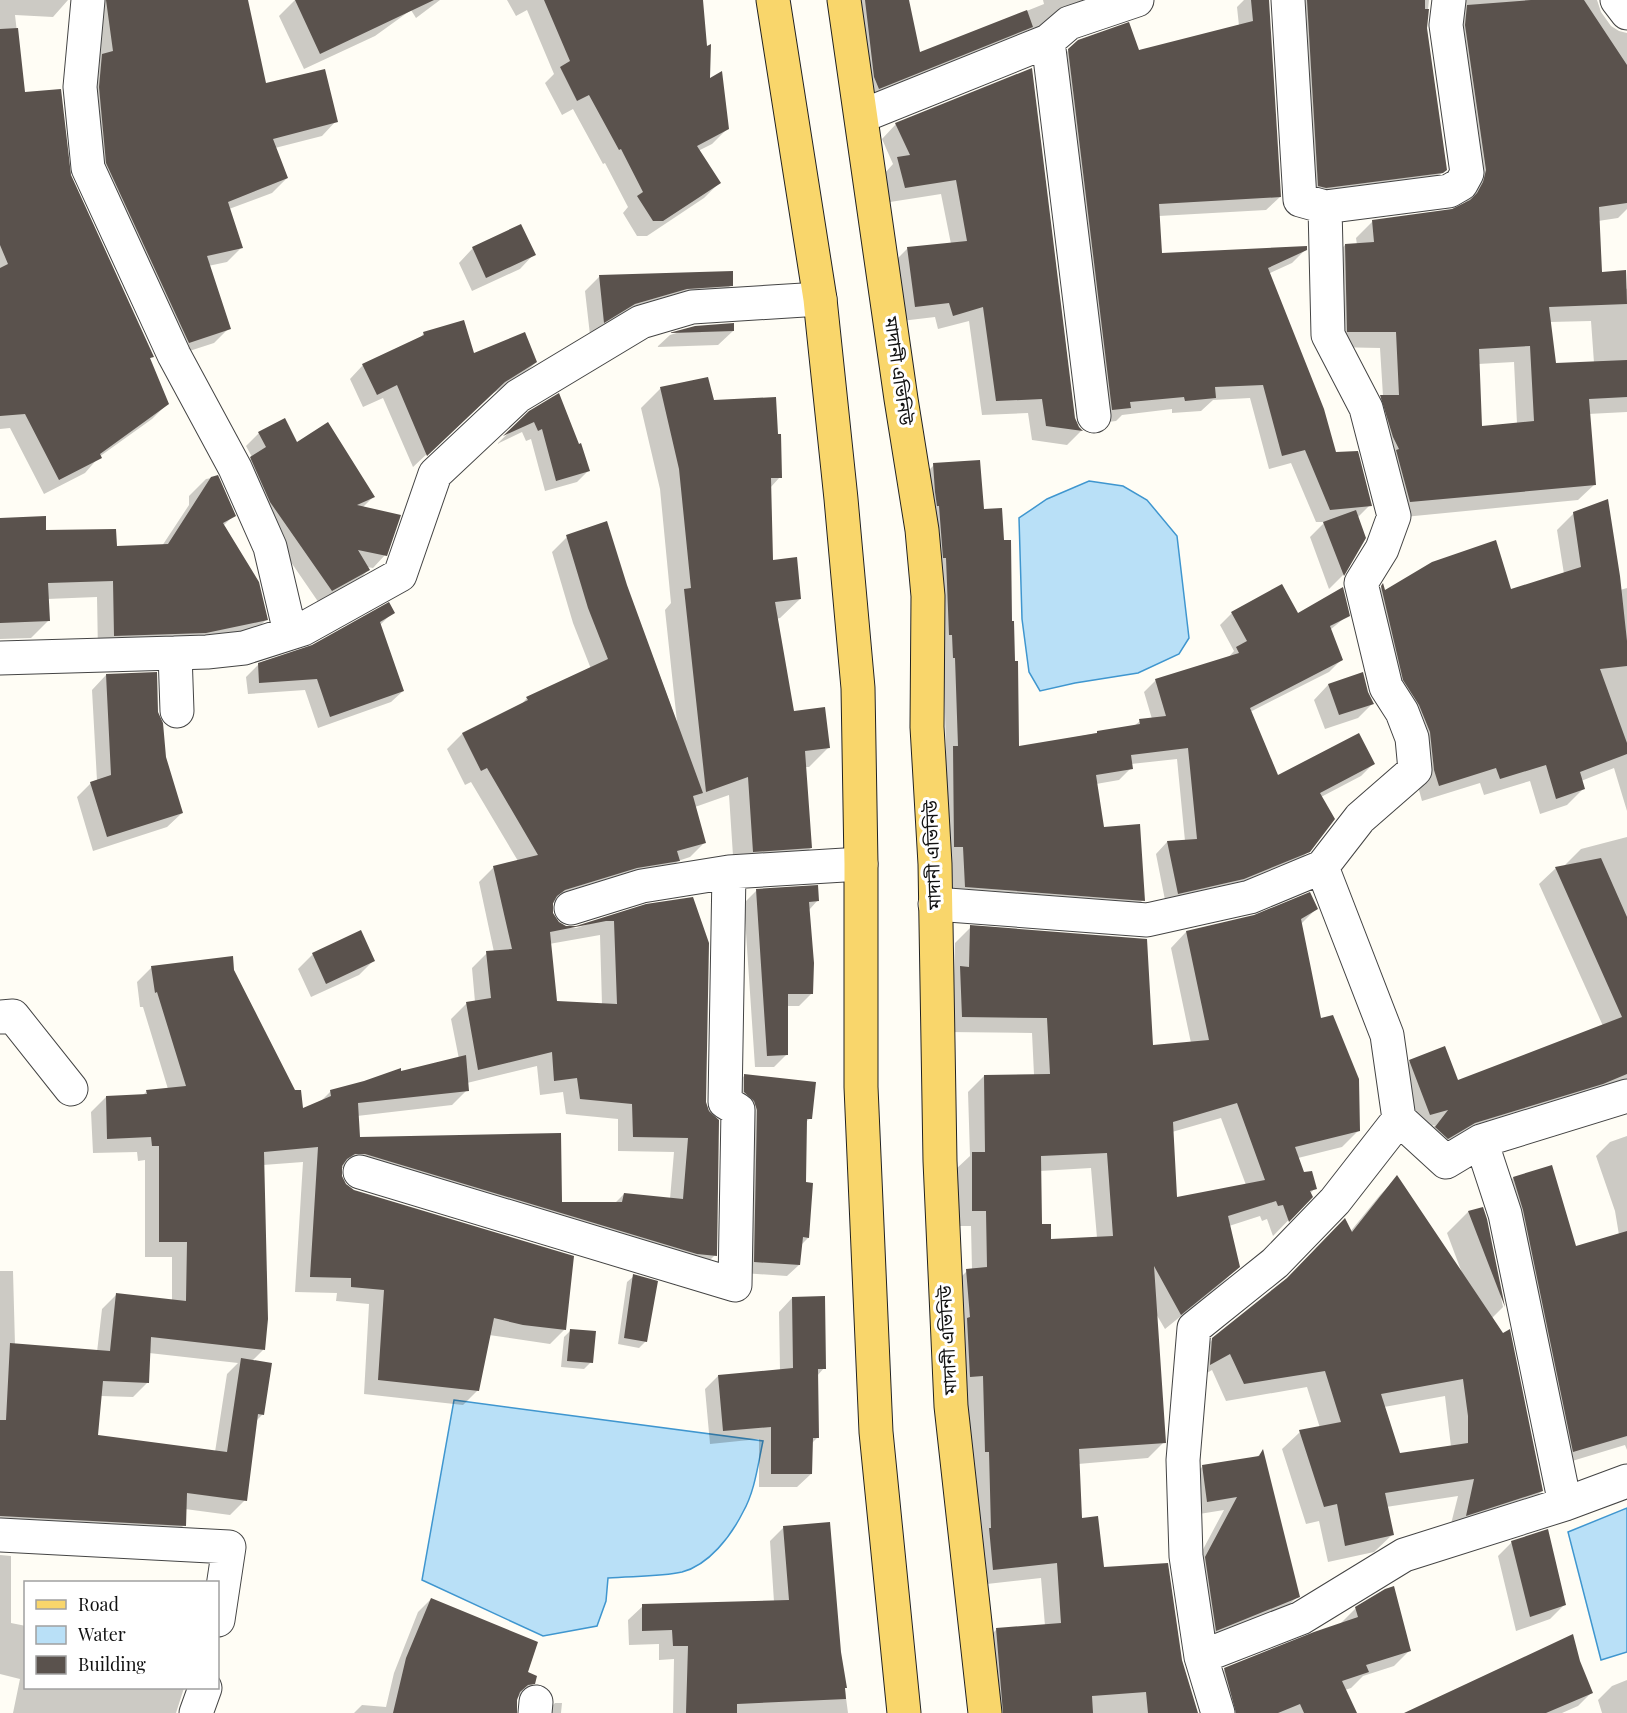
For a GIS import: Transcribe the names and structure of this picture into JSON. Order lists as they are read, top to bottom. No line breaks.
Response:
{"streets":{"main road":["মাদানী এভিনিউ"]},"legend":["Road","Water","Building"]}
